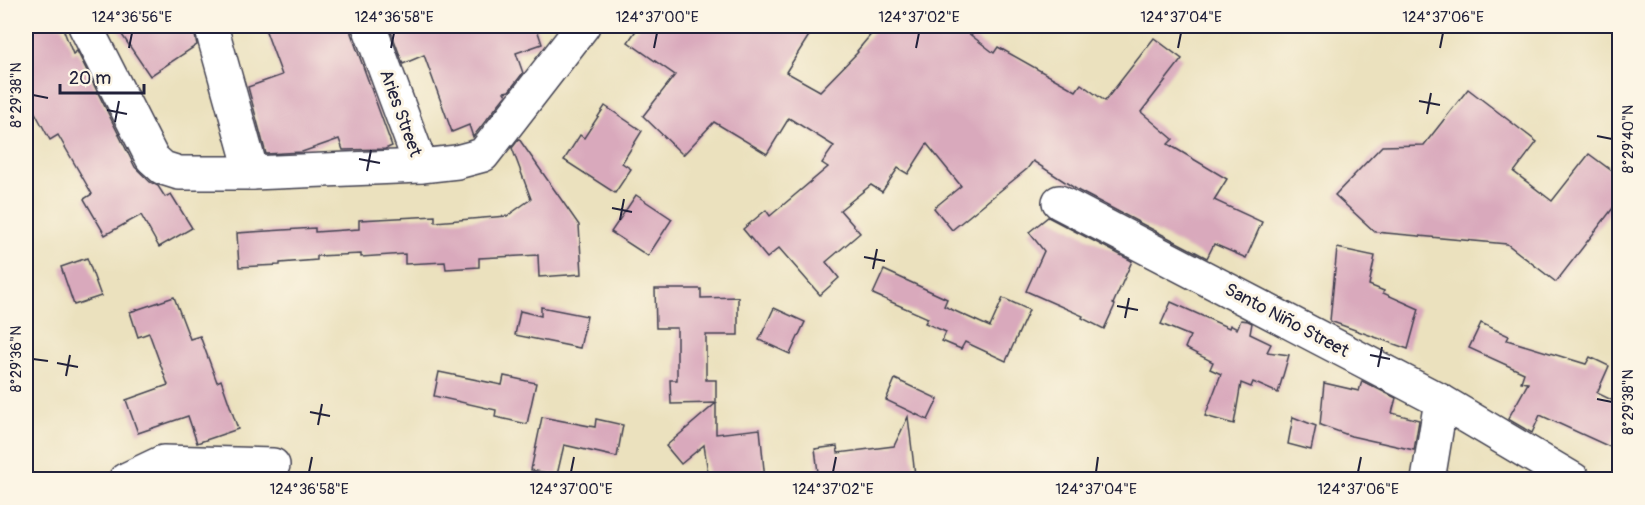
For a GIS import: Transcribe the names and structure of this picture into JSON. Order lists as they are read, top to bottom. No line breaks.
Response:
{"streets":{"street":["Aries Street","Santo Niño Street"]},"scale_bar":"20 m","coordinates":["124°36'56\"E","124°36'58\"E","124°37'00\"E","124°37'02\"E","124°37'04\"E","124°37'06\"E","8°29'38\"N","8°29'40\"N","8°29'36\"N"]}
